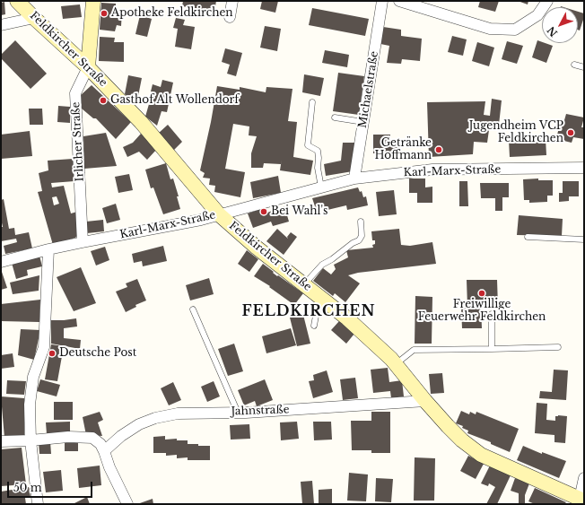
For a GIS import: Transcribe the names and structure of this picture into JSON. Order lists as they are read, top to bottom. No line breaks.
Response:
{"streets":{"street":["Feldkircher Straße","Michaelstraße","Irlicher Straße","Karl-Marx-Straße","Jahnstraße"]},"crossings":[["Feldkircher Straße","Irlicher Straße"],["Feldkircher Straße","Karl-Marx-Straße"],["Feldkircher Straße","Jahnstraße"],["Michaelstraße","Karl-Marx-Straße"],["Irlicher Straße","Karl-Marx-Straße"]],"districts":["FELDKIRCHEN"],"places":["Apotheke Feldkirchen","Gasthof Alt Wollendorf","Jugendheim VCP Feldkirchen","Getränke Hoffmann","Bei Wahl's","Freiwillige Feuerwehr Feldkirchen","Deutsche Post"],"scale_bar":"50 m","north":"bottom left"}
